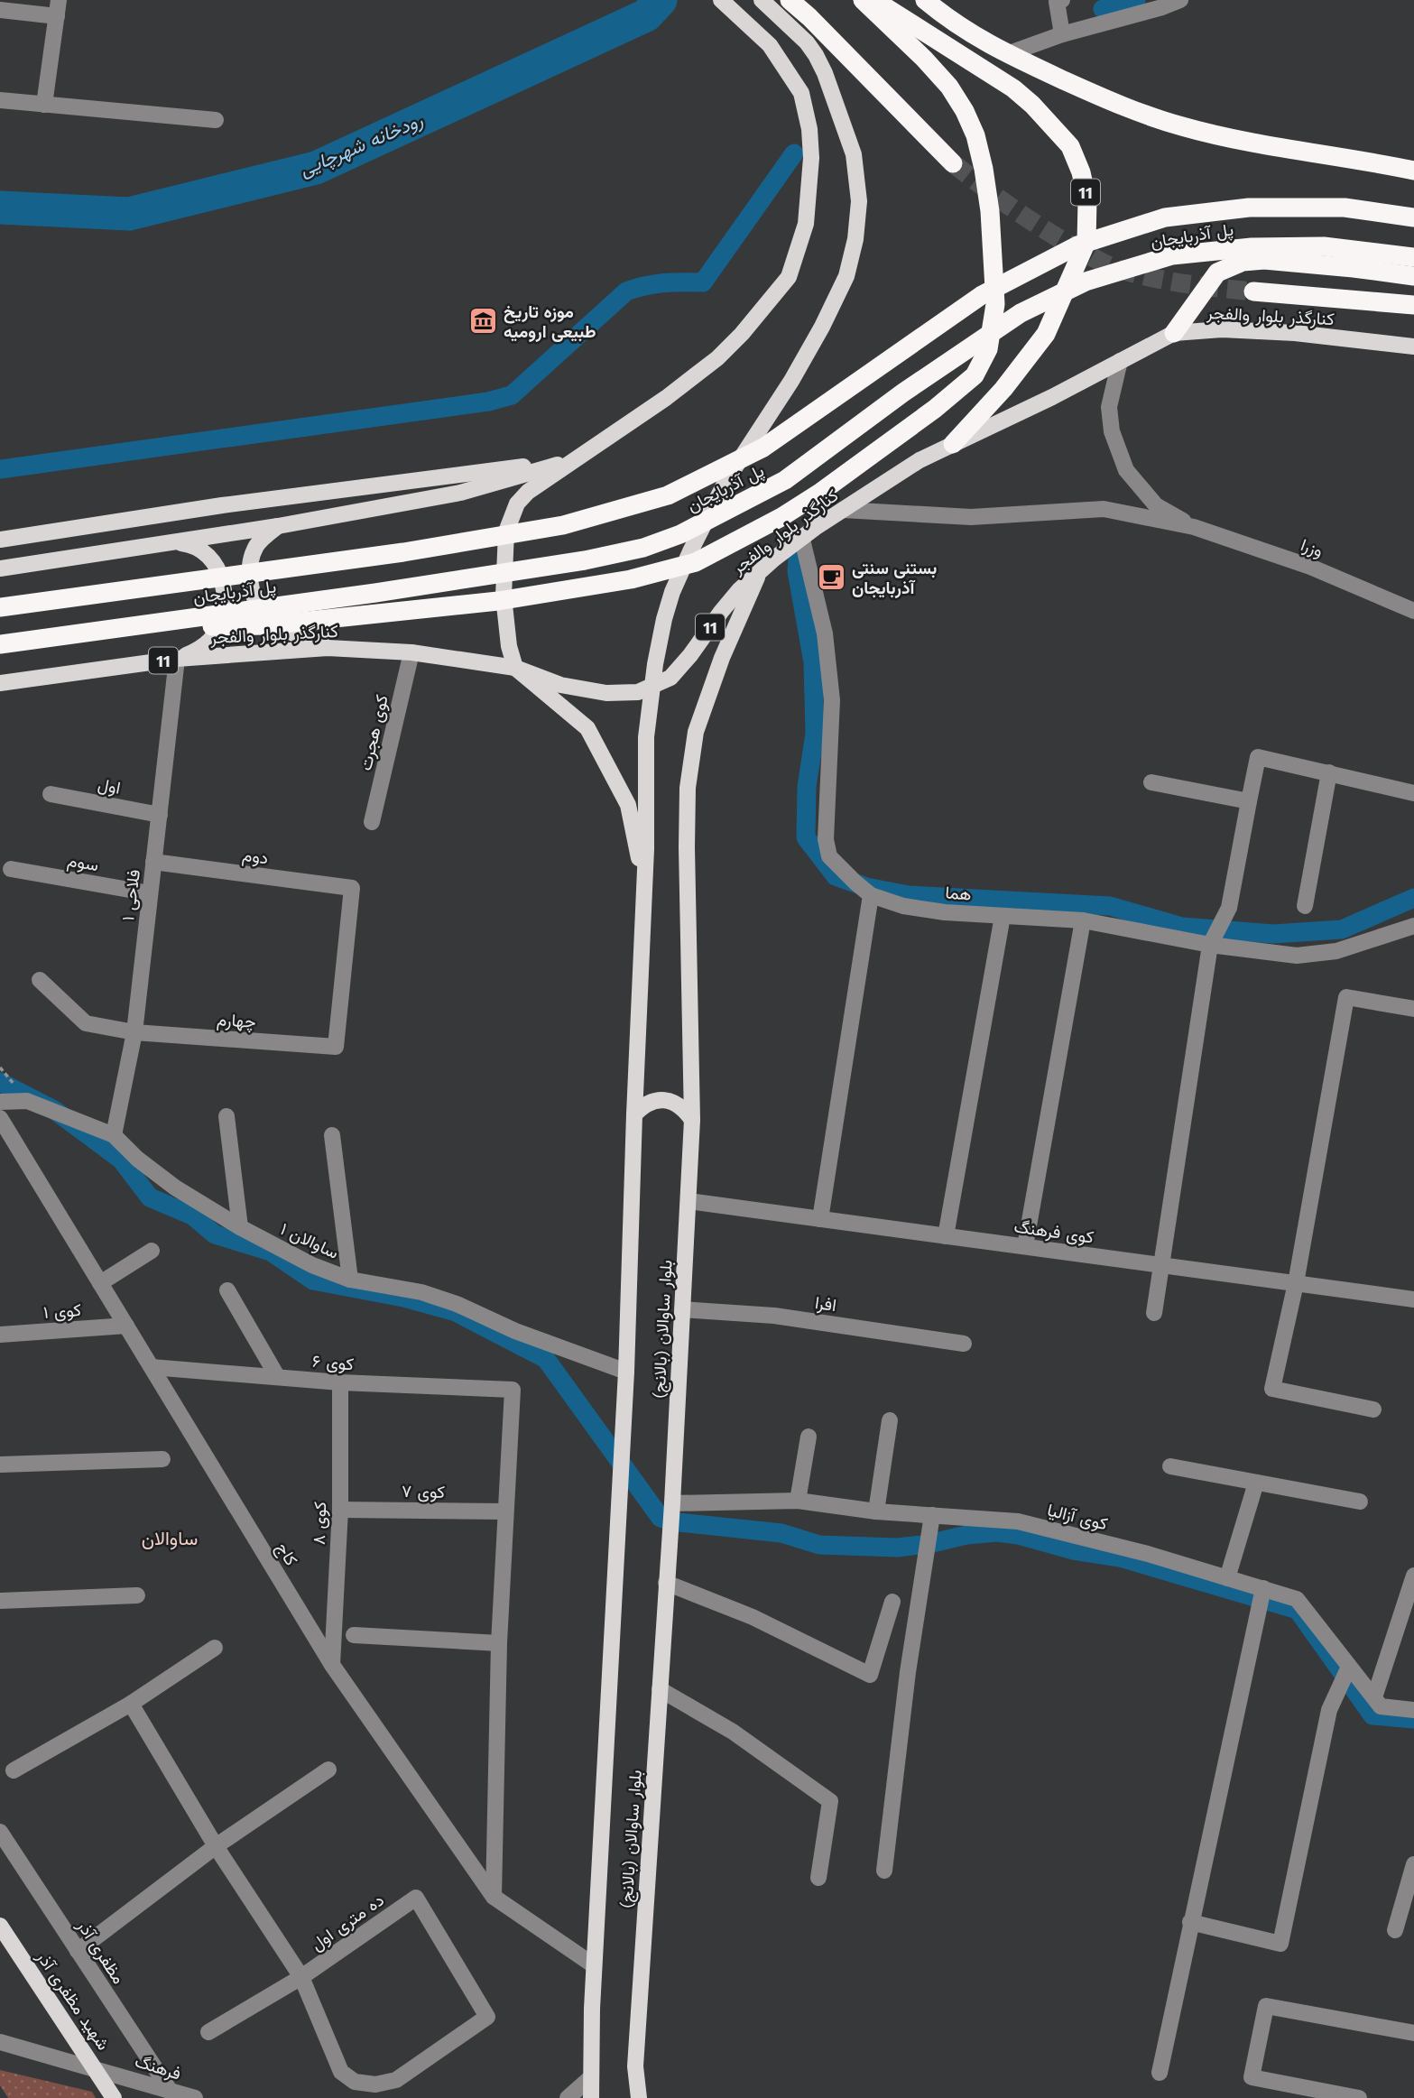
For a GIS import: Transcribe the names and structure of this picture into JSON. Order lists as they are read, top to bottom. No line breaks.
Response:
{"streets":{"highway":["11","پل آذربایجان"],"main road":["کنارگذر بلوار والفجر","بلوار ساوالان (بالانج)","شهید مظفری آذر"],"street":["وزرا","کوی هجرت","اول","دوم","سوم","هما","فلاحی ۱","چهارم","کوی فرهنگ","ساوالان ۱","افرا","کوی ۱","کوی ۶","کوی ۷","کوی آزالیا","کوی ۸","کاج","ده متری اول","مظفری آذر","فرهنگ"]},"crossings":[["11","کنارگذر بلوار والفجر"],["کنارگذر بلوار والفجر","کوی هجرت"],["کنارگذر بلوار والفجر","هما"],["کنارگذر بلوار والفجر","فلاحی ۱"],["کنارگذر بلوار والفجر","بلوار ساوالان (بالانج)"],["اول","فلاحی ۱"],["دوم","فلاحی ۱"],["دوم","چهارم"],["سوم","فلاحی ۱"],["فلاحی ۱","چهارم"],["فلاحی ۱","ساوالان ۱"],["کوی فرهنگ","بلوار ساوالان (بالانج)"],["ساوالان ۱","بلوار ساوالان (بالانج)"],["افرا","بلوار ساوالان (بالانج)"],["کوی ۱","کاج"],["بلوار ساوالان (بالانج)","کوی آزالیا"],["بلوار ساوالان (بالانج)","کاج"],["کوی ۶","کوی ۷"],["کوی ۶","کوی ۸"],["کوی ۶","کاج"],["کوی ۷","کوی ۸"],["کوی ۸","کاج"],["مظفری آذر","فرهنگ"],["شهید مظفری آذر","فرهنگ"]],"districts":["ساوالان"],"water":["رودخانه شهرچایی"],"places":{"museum":["موزه تاریخ طبیعی ارومیه"],"cafe":["بستنی سنتی آذربایجان"]}}
